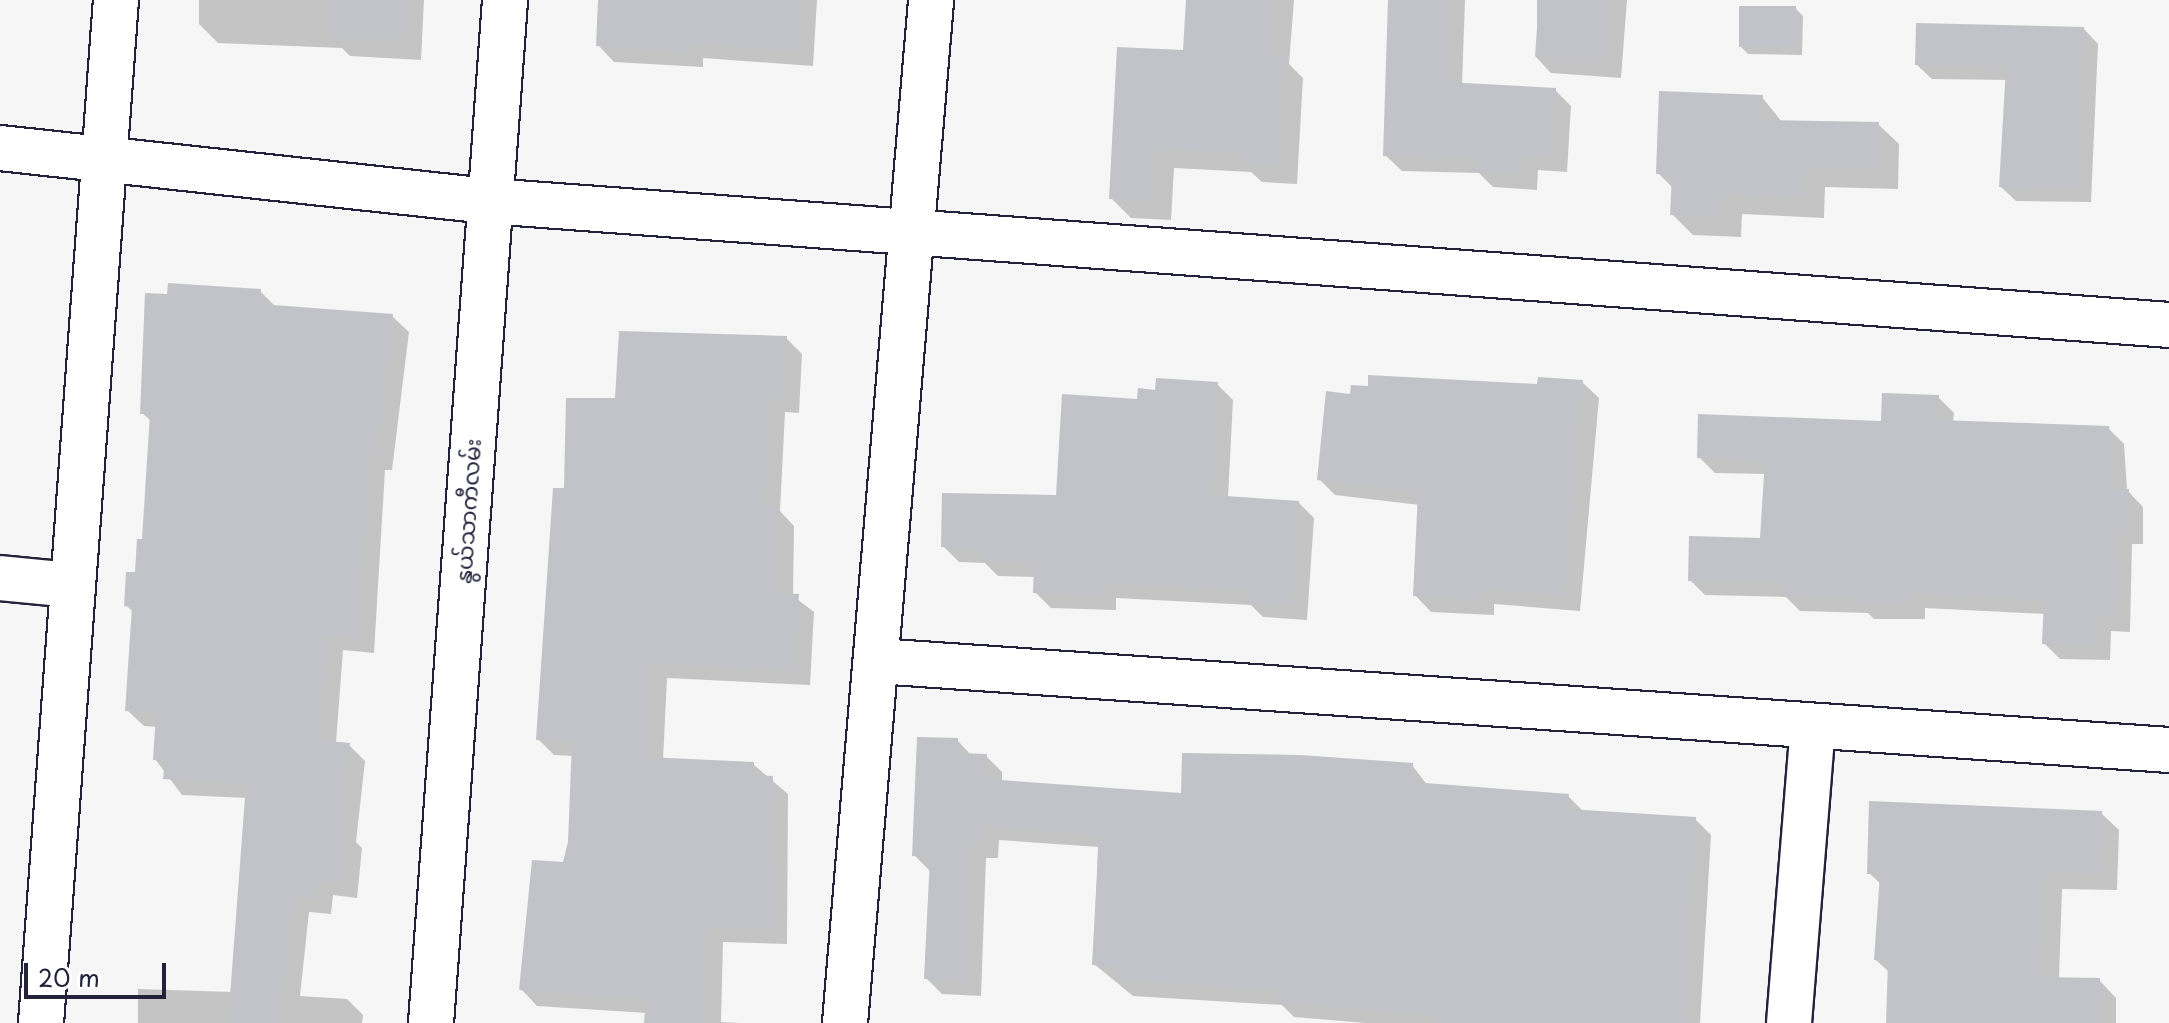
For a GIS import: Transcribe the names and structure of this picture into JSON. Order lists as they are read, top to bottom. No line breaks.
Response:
{"streets":{"street":["နွယ်သာကီလမ်း"]},"scale_bar":"20 m"}
